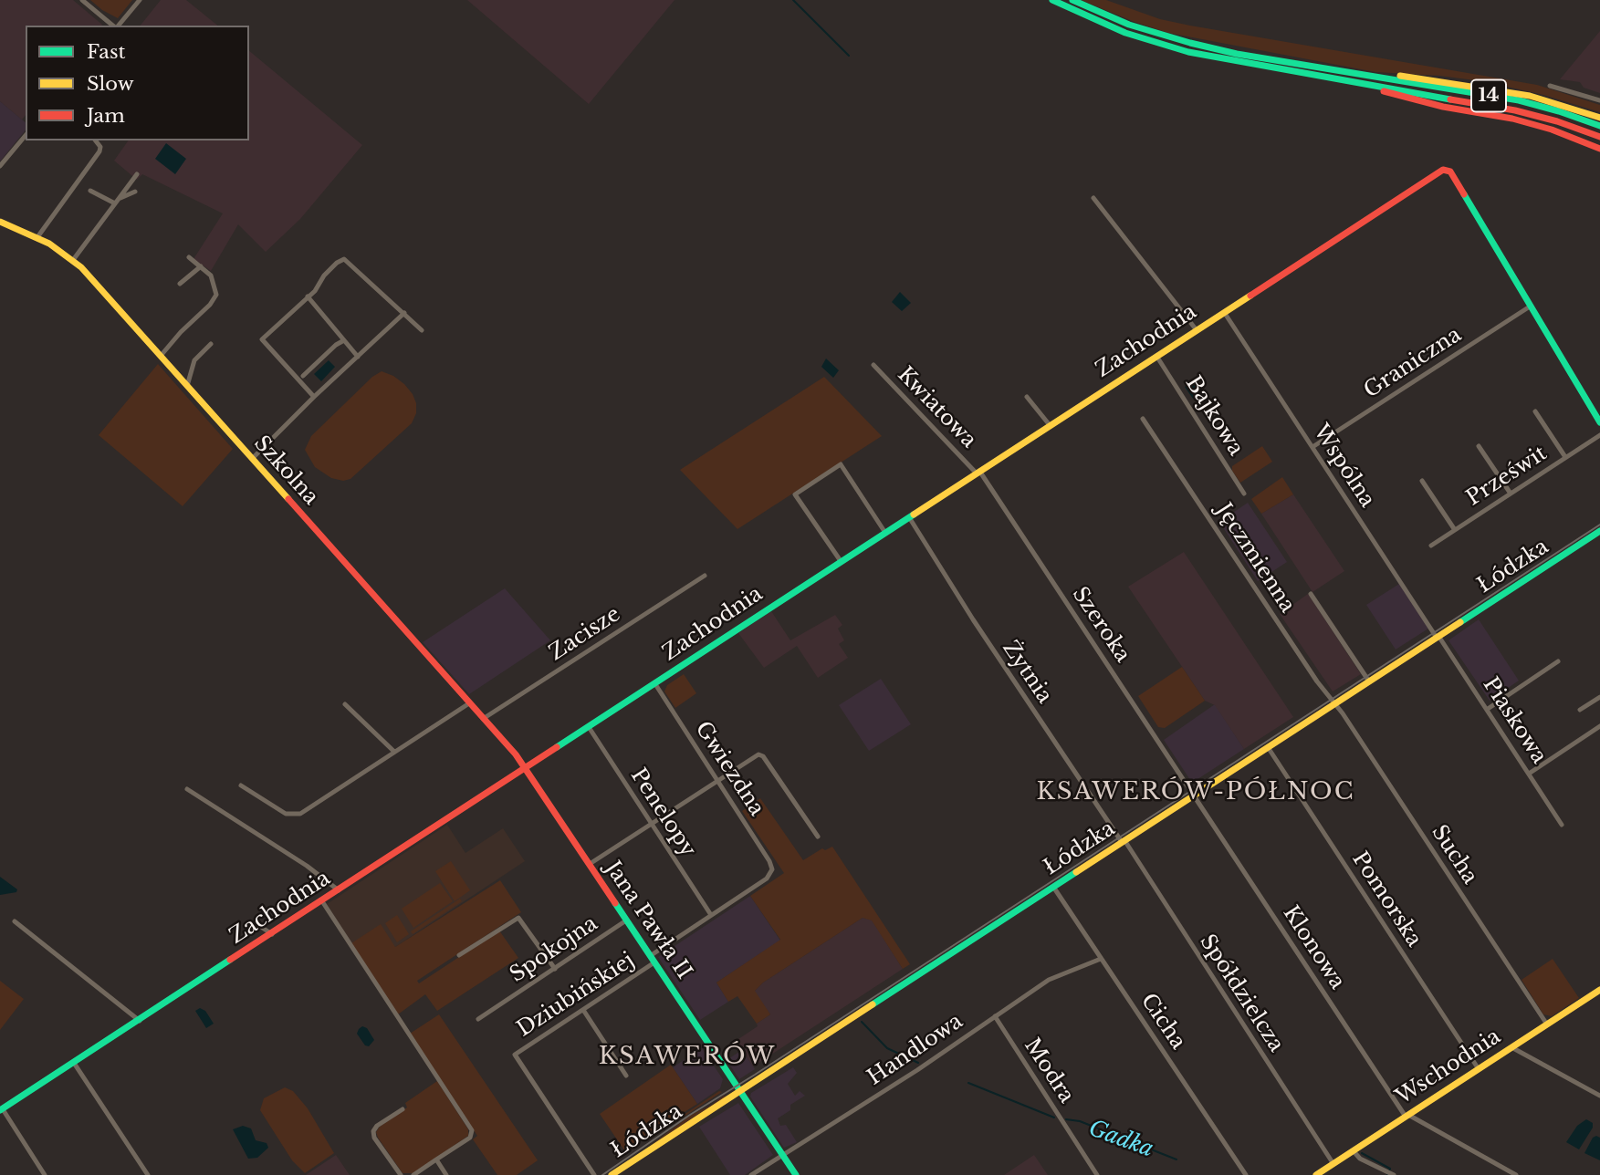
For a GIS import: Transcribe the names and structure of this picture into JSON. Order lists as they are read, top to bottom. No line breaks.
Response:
{"streets":{"street":["14","Zachodnia","Graniczna","Kwiatowa","Bajkowa","Wspólna","Szkolna","Prześwit","Jęczmienna","Łódzka","Szeroka","Zacisze","Żytnia","Piaskowa","Gwiezdna","Penelopy","Sucha","Pomorska","Jana Pawła II","Klonowa","Spokojna","Spółdzielcza","Dziubińskiej","Cicha","Handlowa","Wschodnia","Modra"]},"crossings":[["Zachodnia","Graniczna"],["Zachodnia","Kwiatowa"],["Zachodnia","Bajkowa"],["Zachodnia","Wspólna"],["Zachodnia","Szkolna"],["Zachodnia","Szeroka"],["Zachodnia","Żytnia"],["Zachodnia","Gwiezdna"],["Zachodnia","Penelopy"],["Zachodnia","Jana Pawła II"],["Graniczna","Wspólna"],["Kwiatowa","Szeroka"],["Wspólna","Łódzka"],["Wspólna","Piaskowa"],["Szkolna","Zacisze"],["Szkolna","Jana Pawła II"],["Jęczmienna","Łódzka"],["Jęczmienna","Sucha"],["Łódzka","Szeroka"],["Łódzka","Żytnia"],["Łódzka","Piaskowa"],["Łódzka","Sucha"],["Łódzka","Pomorska"],["Łódzka","Jana Pawła II"],["Łódzka","Klonowa"],["Łódzka","Spółdzielcza"],["Łódzka","Cicha"],["Szeroka","Klonowa"],["Żytnia","Spółdzielcza"],["Gwiezdna","Penelopy"],["Sucha","Wschodnia"],["Pomorska","Wschodnia"],["Jana Pawła II","Spokojna"],["Jana Pawła II","Dziubińskiej"],["Jana Pawła II","Handlowa"],["Klonowa","Wschodnia"],["Spółdzielcza","Wschodnia"],["Cicha","Handlowa"],["Handlowa","Modra"]],"districts":["KSAWERÓW-PÓŁNOC","KSAWERÓW"],"water":["Gadka"],"legend":["Fast","Slow","Jam"]}
